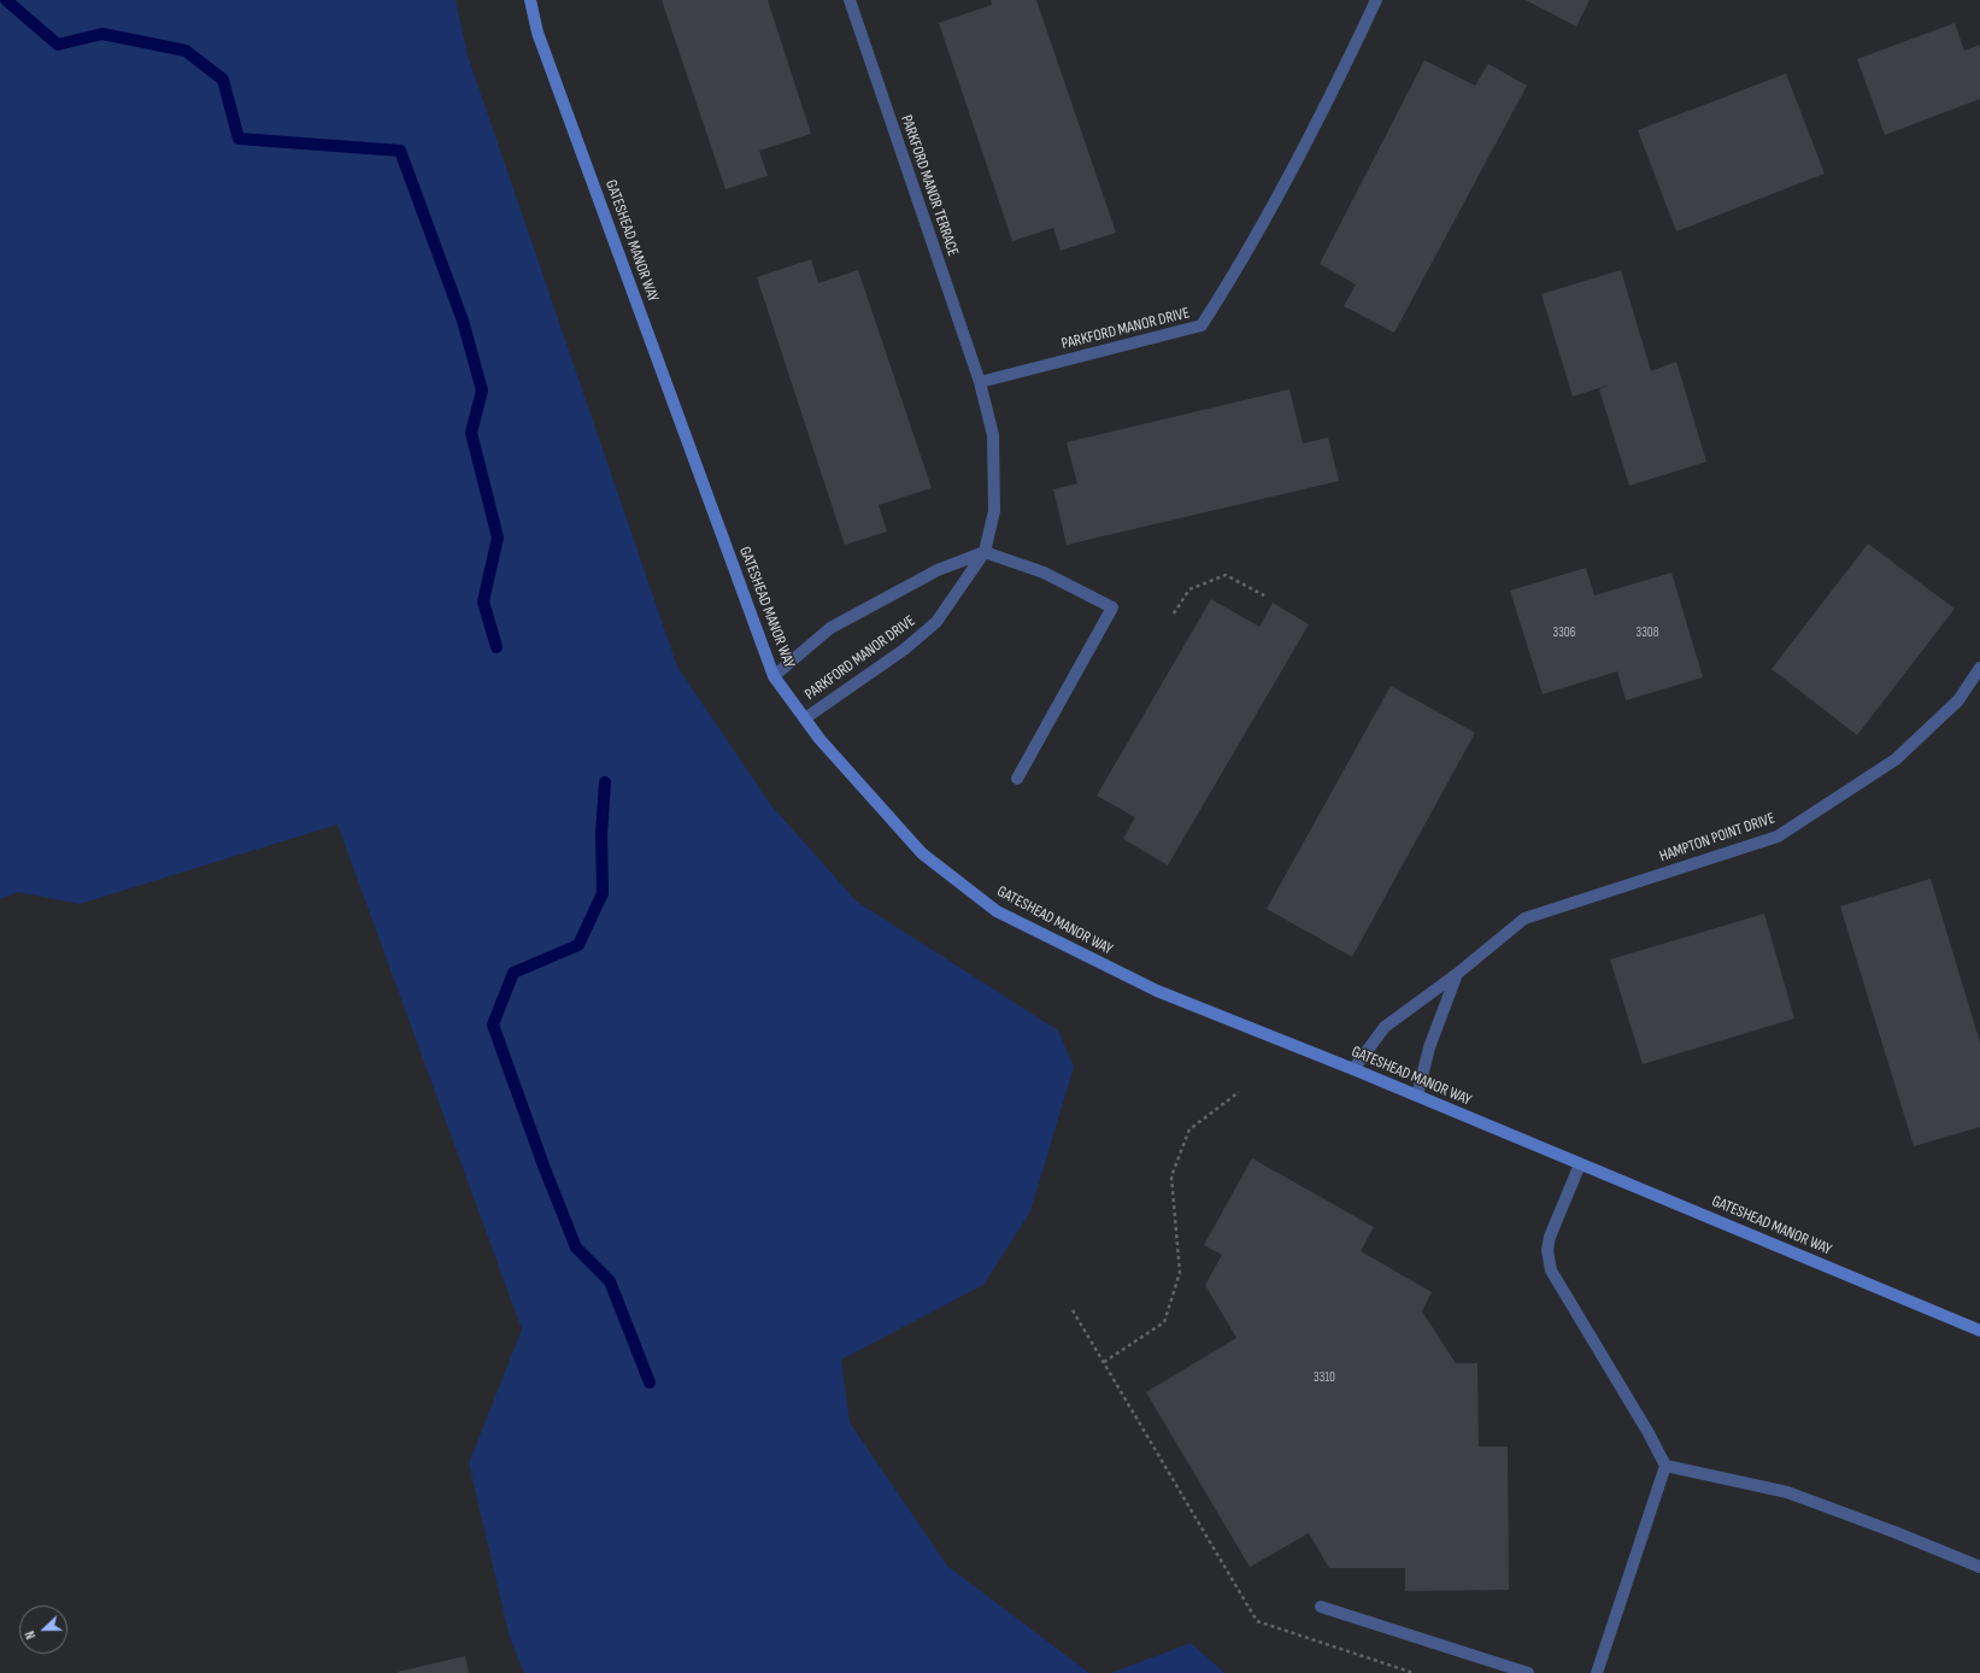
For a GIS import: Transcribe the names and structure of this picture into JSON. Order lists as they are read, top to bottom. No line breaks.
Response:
{"streets":{"street":["PARKFORD MANOR TERRACE","GATESHEAD MANOR WAY","PARKFORD MANOR DRIVE","HAMPTON POINT DRIVE"]},"crossings":[["PARKFORD MANOR TERRACE","PARKFORD MANOR DRIVE"],["GATESHEAD MANOR WAY","PARKFORD MANOR DRIVE"],["GATESHEAD MANOR WAY","HAMPTON POINT DRIVE"]],"house_numbers":["3306","3308","3310"],"north":"left"}
